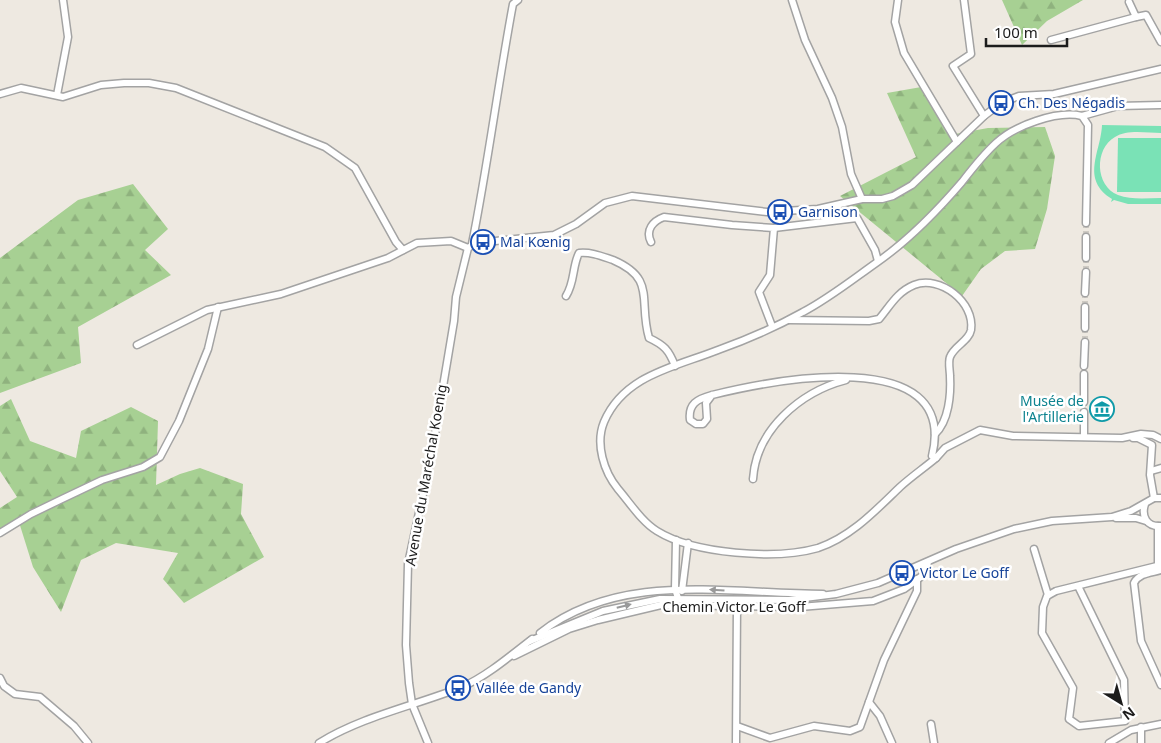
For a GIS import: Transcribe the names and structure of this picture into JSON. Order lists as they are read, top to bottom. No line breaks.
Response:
{"streets":{"street":["Avenue du Maréchal Koenig","Chemin Victor Le Goff"]},"places":{"bus stop":["Ch. Des Négadis","Garnison","Mal Kœnig","Victor Le Goff","Vallée de Gandy"],"museum":["Musée de l'Artillerie"]},"scale_bar":"100 m","north":"bottom right"}
